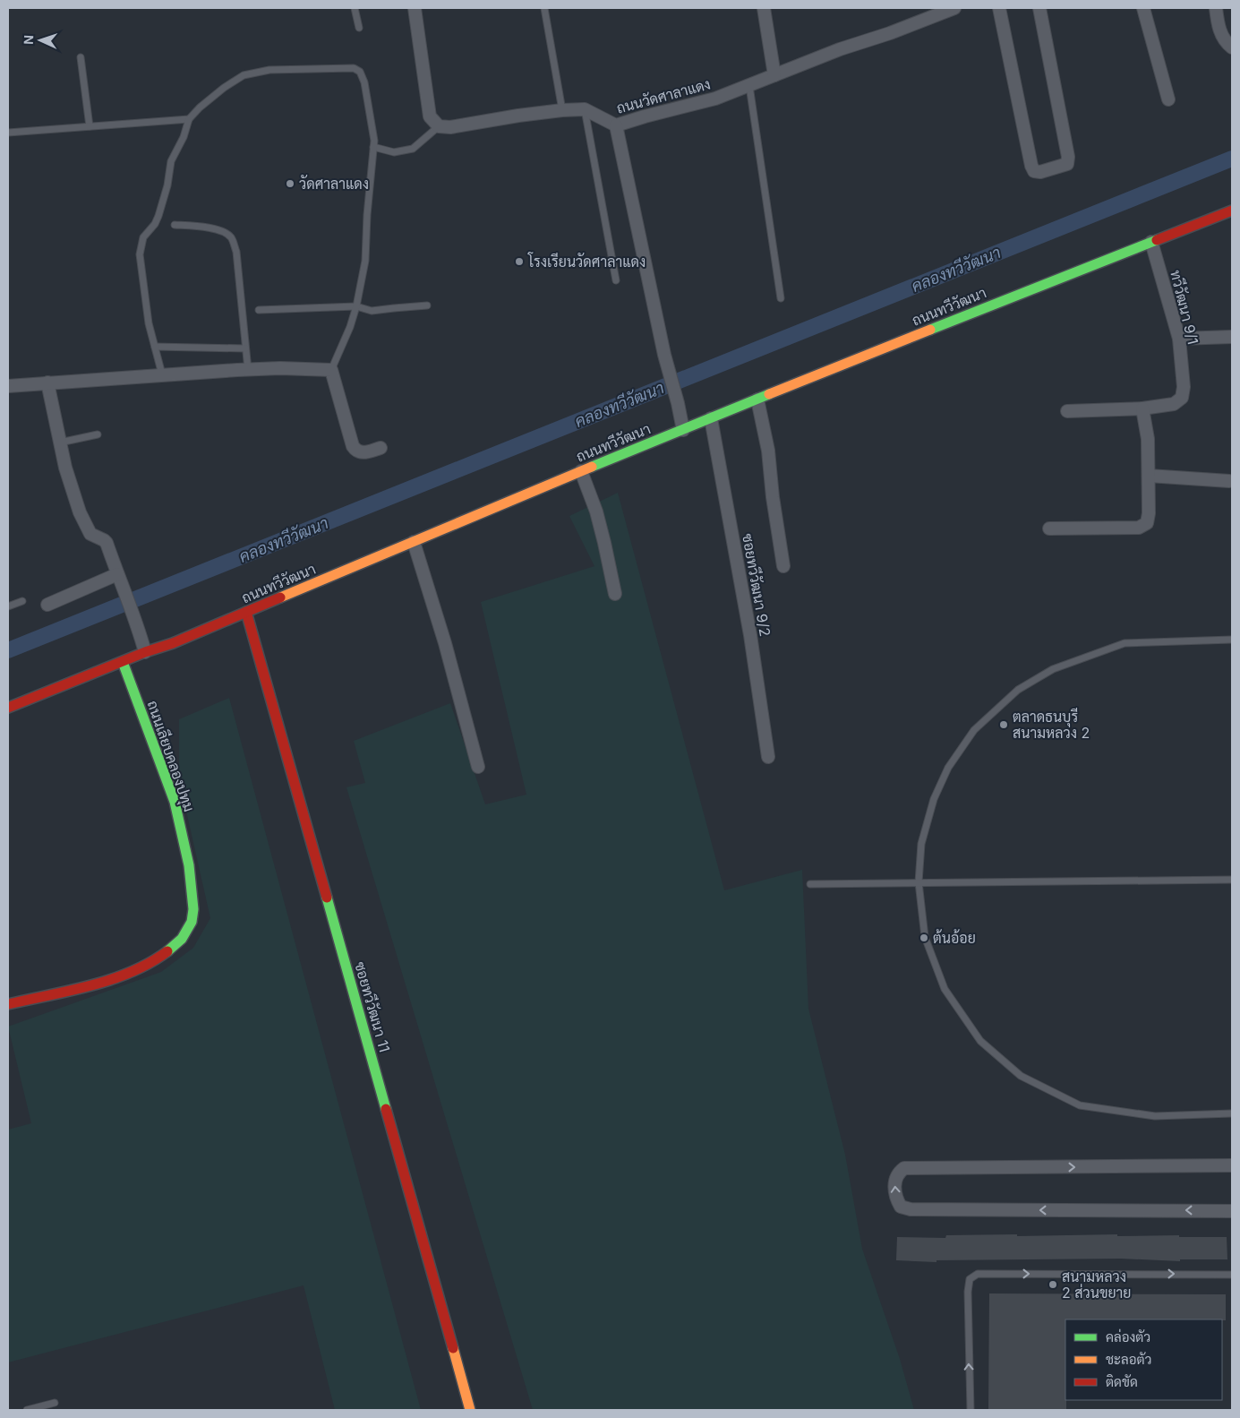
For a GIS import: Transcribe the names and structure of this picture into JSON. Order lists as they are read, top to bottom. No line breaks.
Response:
{"streets":{"main road":["ถนนทวีวัฒนา","ถนนเลียบคลองปทุม","ซอยทวีวัฒนา 11"],"street":["ถนนวัดศาลาแดง","ทวีวัฒนา 9/1","ซอยทวีวัฒนา 9/2"]},"crossings":[["ถนนทวีวัฒนา","ทวีวัฒนา 9/1"],["ถนนทวีวัฒนา","ซอยทวีวัฒนา 9/2"],["ถนนทวีวัฒนา","ถนนเลียบคลองปทุม"],["ถนนทวีวัฒนา","ซอยทวีวัฒนา 11"]],"water":["คลองทวีวัฒนา"],"places":["วัดศาลาแดง","โรงเรียนวัดศาลาแดง","ตลาดธนบุรี สนามหลวง 2","ต้นอ้อย","สนามหลวง 2 ส่วนขยาย"],"legend":["คล่องตัว","ชะลอตัว","ติดขัด"],"north":"left"}
